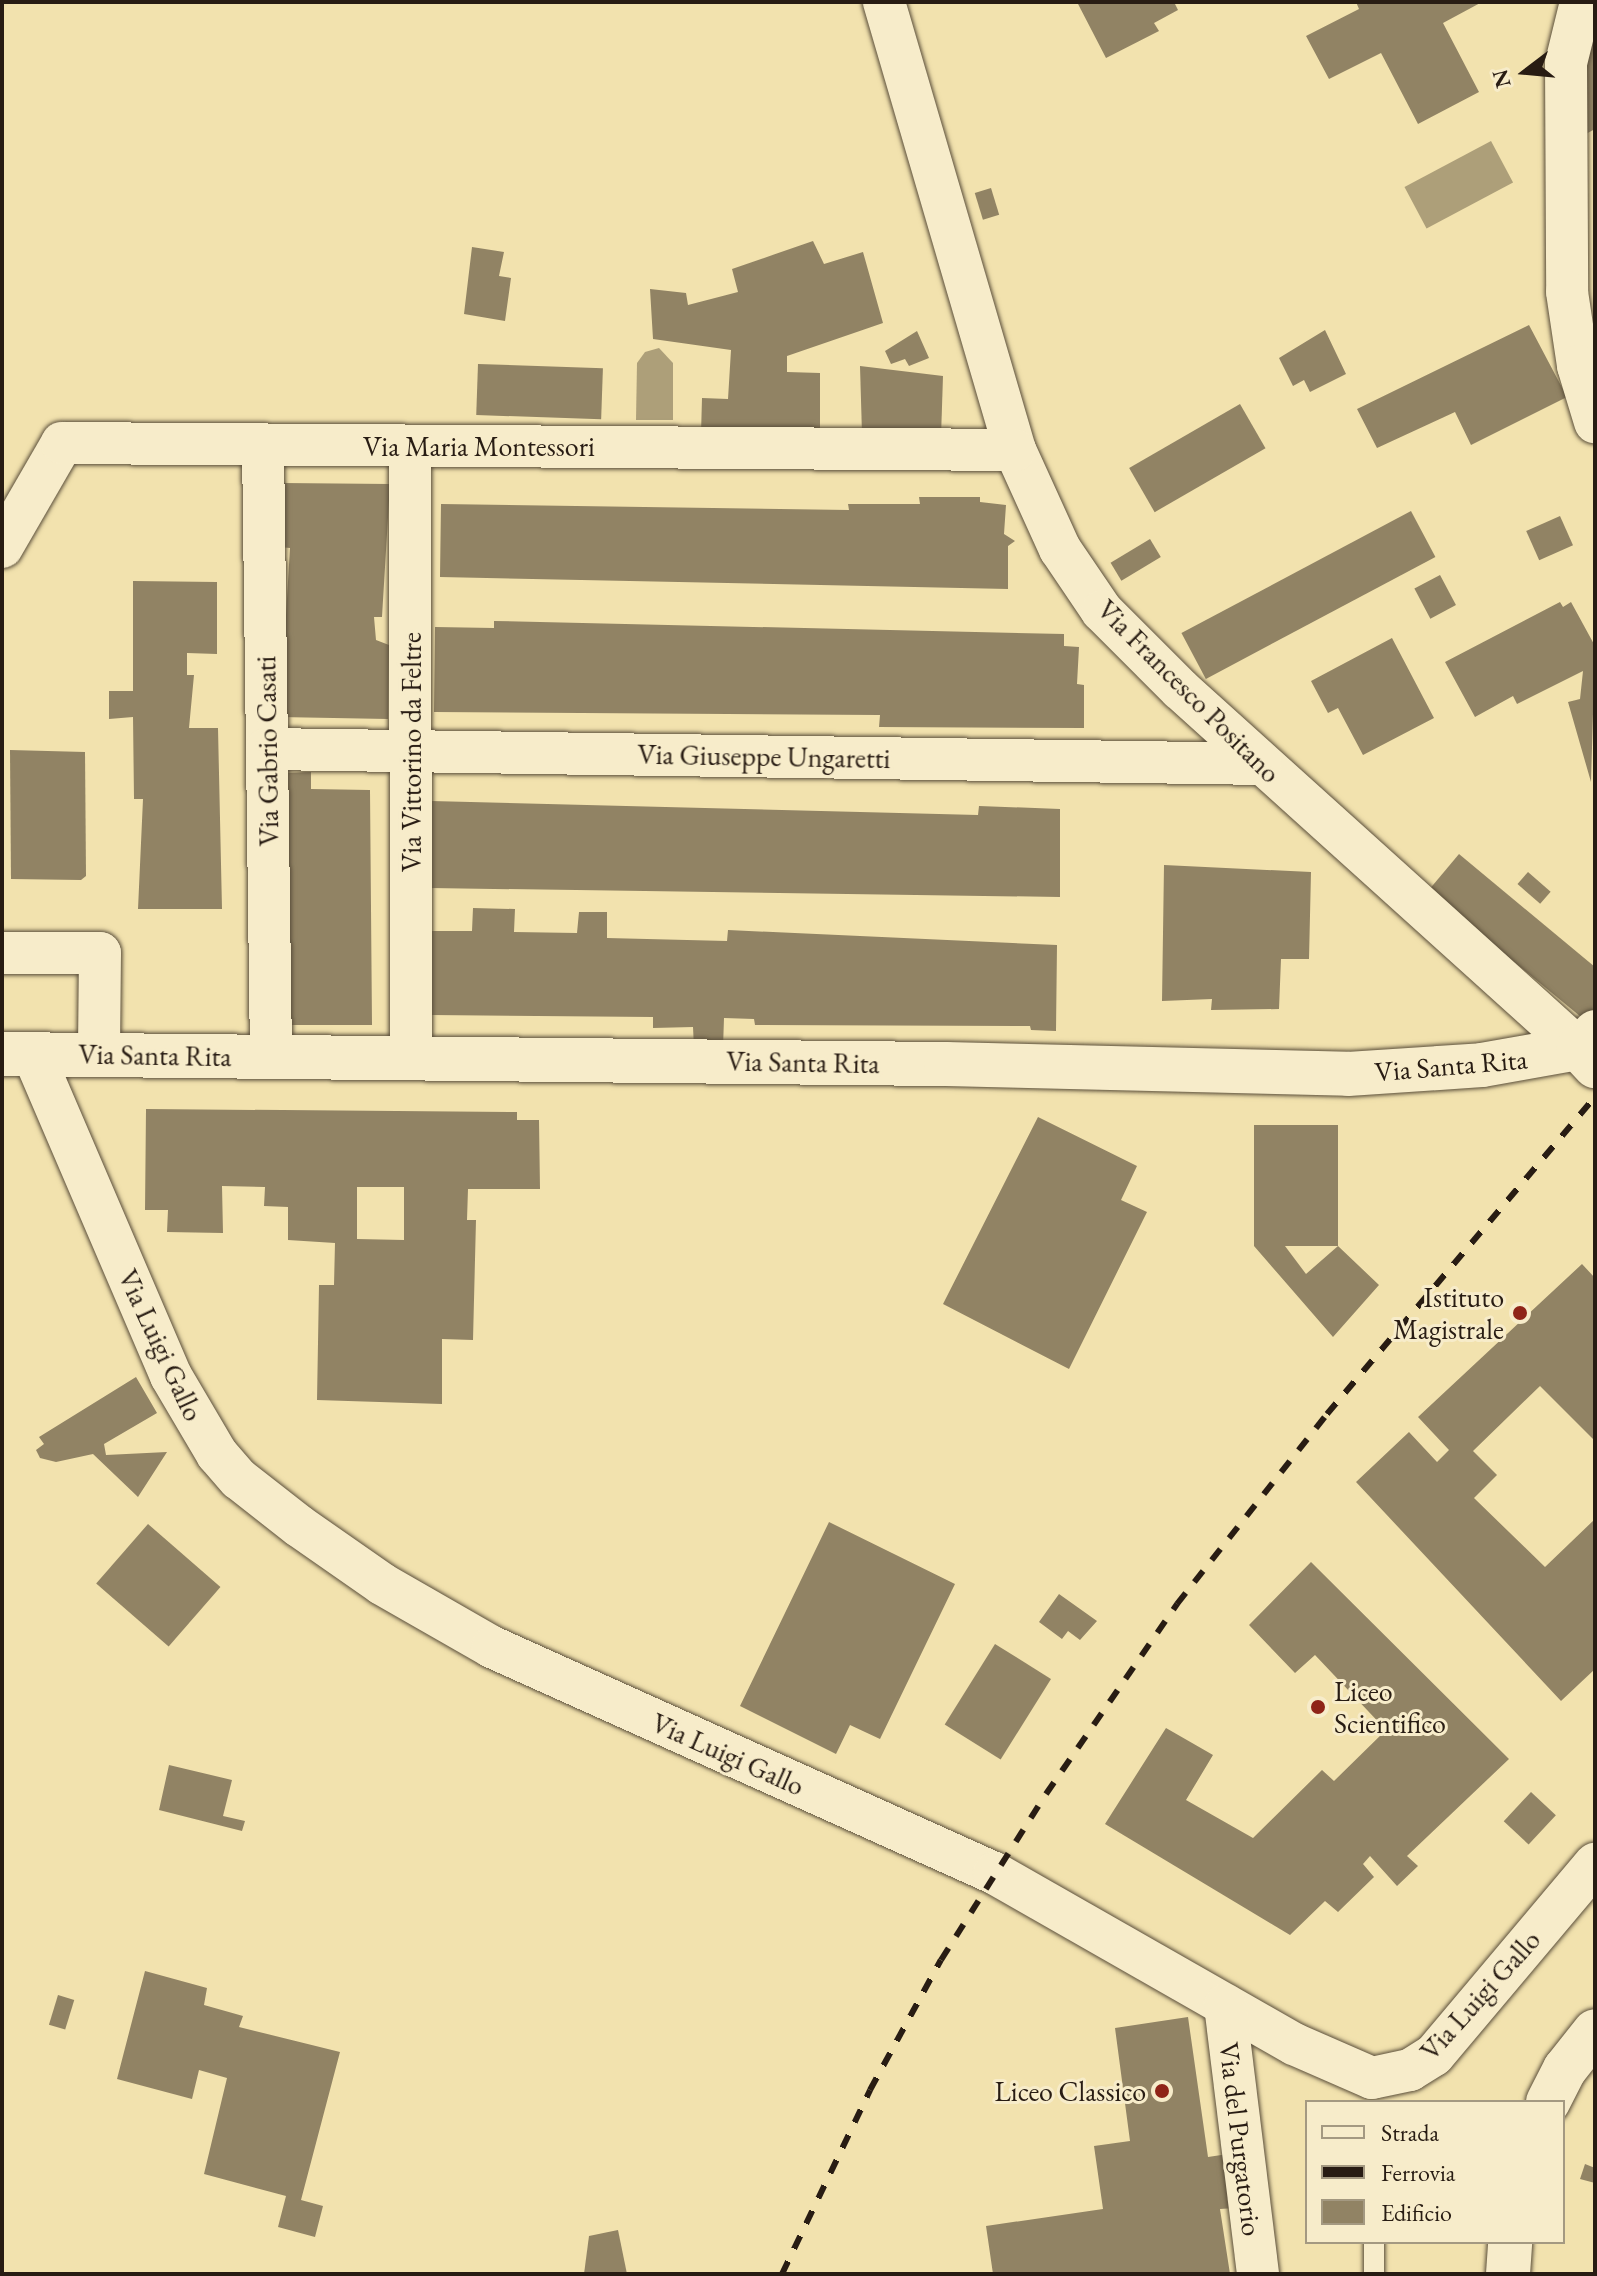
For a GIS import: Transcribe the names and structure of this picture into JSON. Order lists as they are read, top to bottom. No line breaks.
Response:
{"streets":{"street":["Via Maria Montessori","Via Francesco Positano","Via Gabrio Casati","Via Vittorino da Feltre","Via Giuseppe Ungaretti","Via Santa Rita","Via Luigi Gallo","Via del Purgatorio"]},"crossings":[["Via Maria Montessori","Via Francesco Positano"],["Via Maria Montessori","Via Gabrio Casati"],["Via Maria Montessori","Via Vittorino da Feltre"],["Via Francesco Positano","Via Giuseppe Ungaretti"],["Via Francesco Positano","Via Santa Rita"],["Via Gabrio Casati","Via Giuseppe Ungaretti"],["Via Gabrio Casati","Via Santa Rita"],["Via Vittorino da Feltre","Via Giuseppe Ungaretti"],["Via Vittorino da Feltre","Via Santa Rita"],["Via Santa Rita","Via Luigi Gallo"],["Via Luigi Gallo","Via del Purgatorio"]],"places":["Istituto Magistrale","Liceo Scientifico","Liceo Classico"],"legend":["Strada","Ferrovia","Edificio"],"north":"left"}
